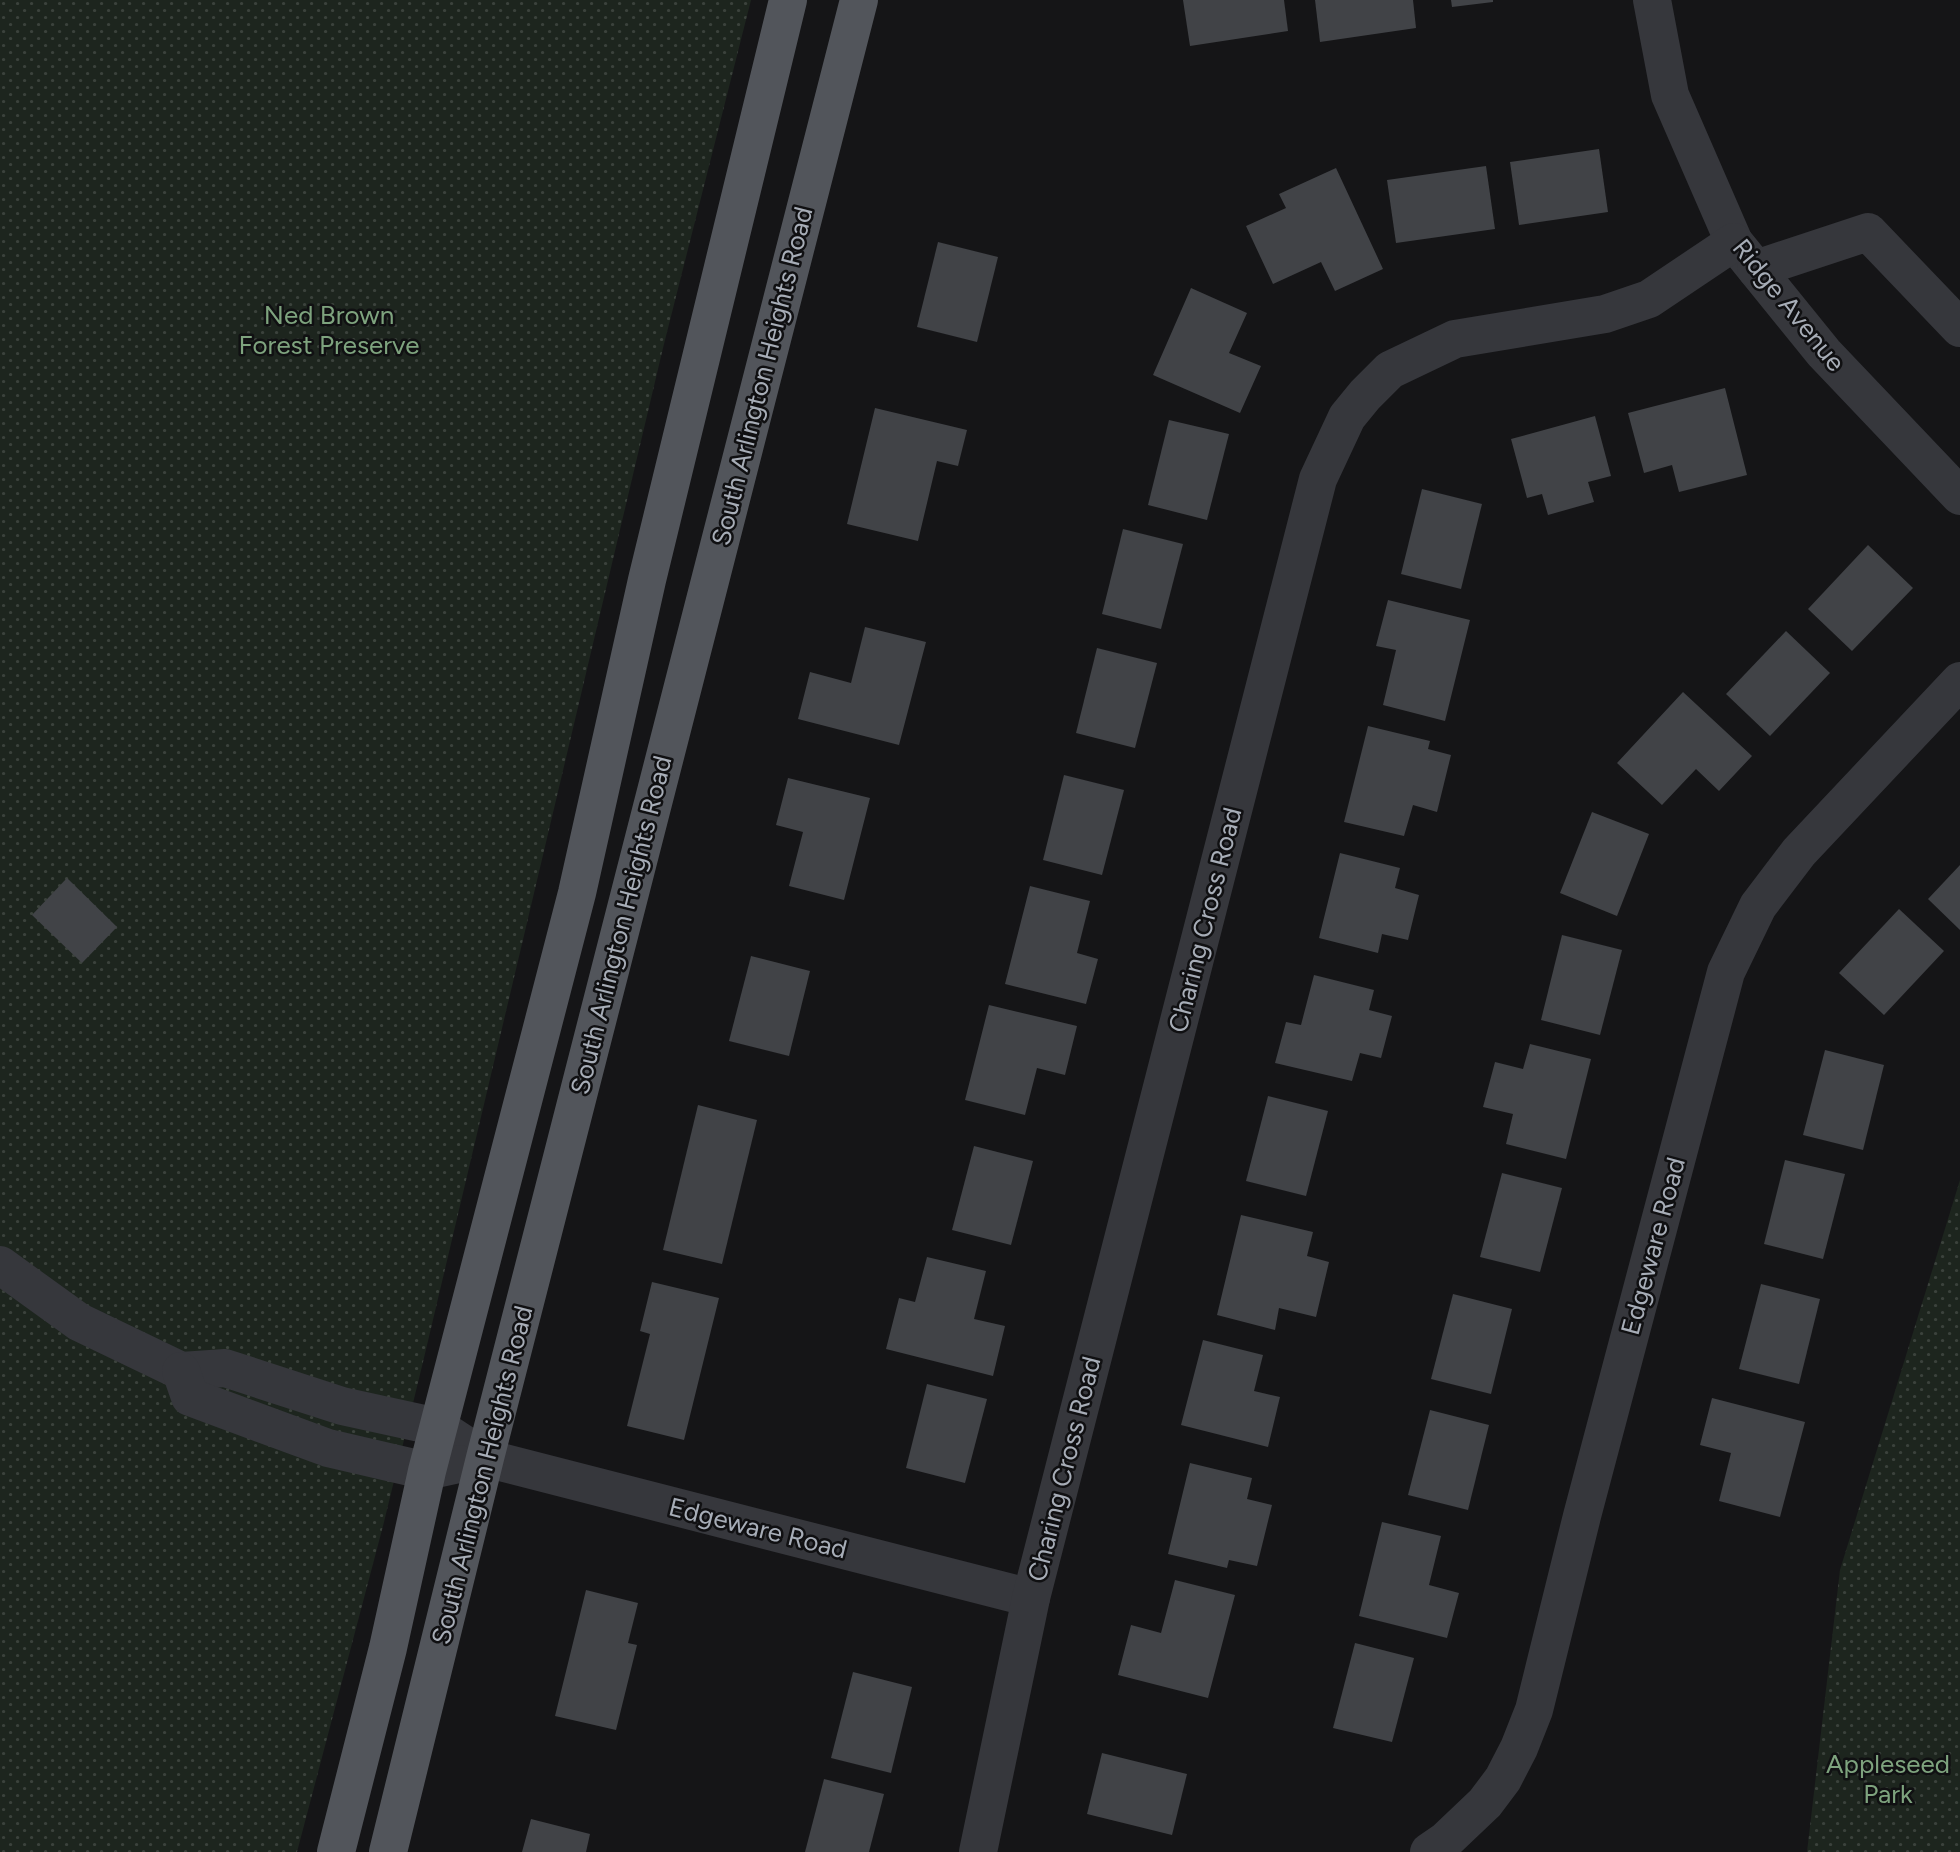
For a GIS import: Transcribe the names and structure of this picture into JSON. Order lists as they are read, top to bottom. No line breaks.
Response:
{"streets":{"main road":["South Arlington Heights Road"],"street":["Ridge Avenue","Charing Cross Road","Edgeware Road"]},"crossings":[["Ridge Avenue","Charing Cross Road"],["South Arlington Heights Road","Edgeware Road"],["Charing Cross Road","Edgeware Road"]],"parks":["Ned Brown Forest Preserve","Appleseed Park"]}
